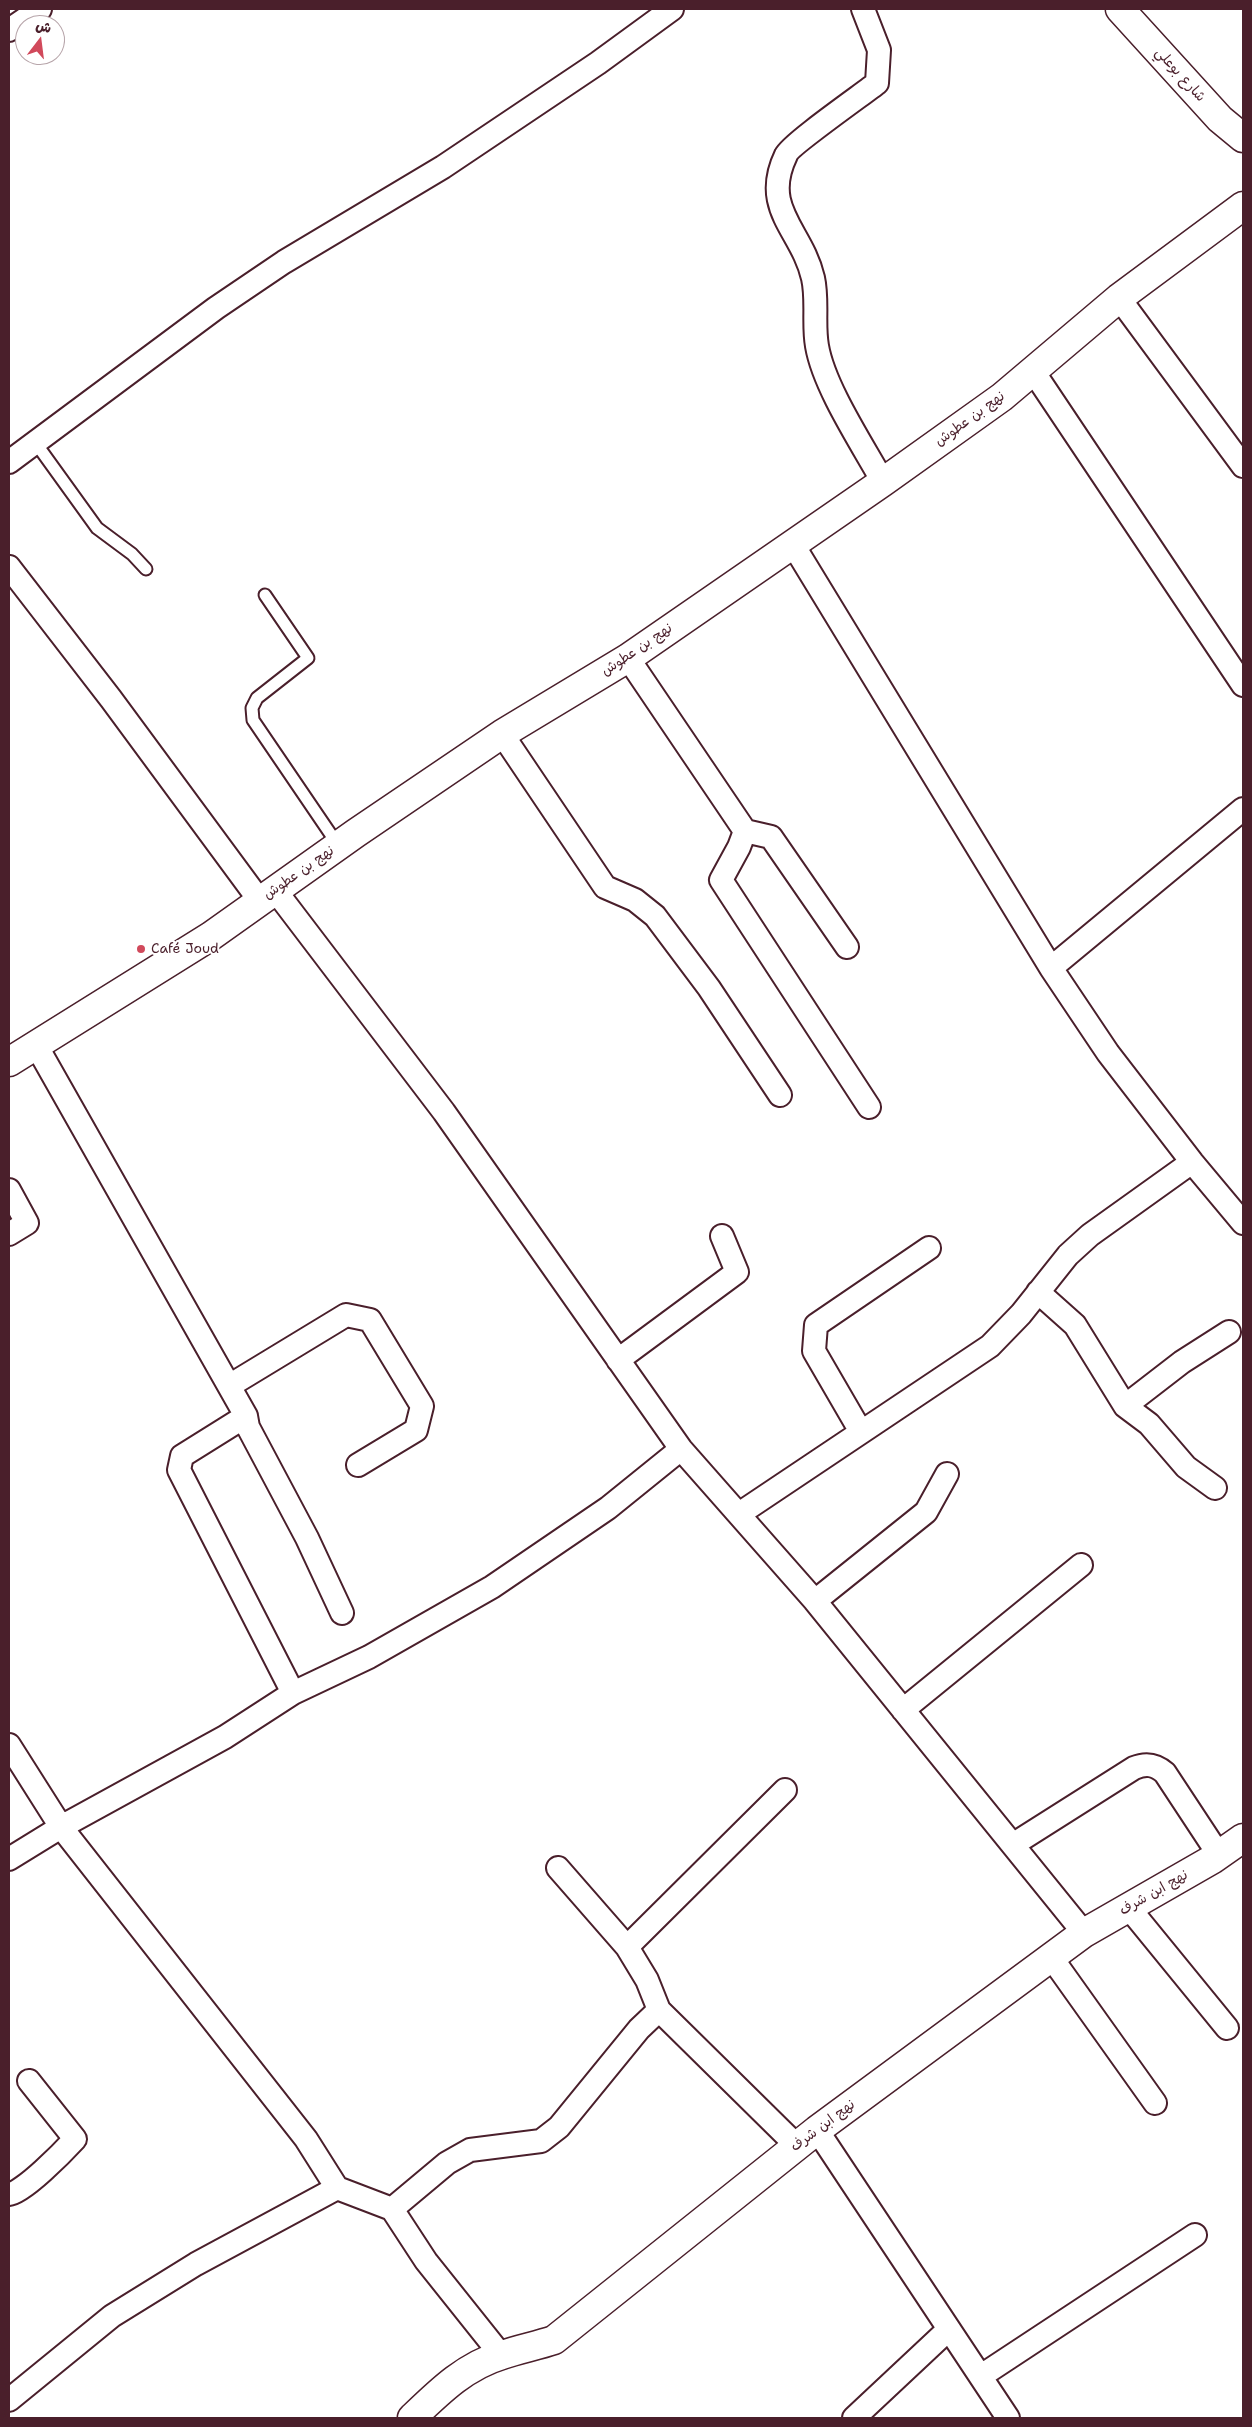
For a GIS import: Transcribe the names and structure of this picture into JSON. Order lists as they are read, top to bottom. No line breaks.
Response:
{"streets":{"street":["شارع بوعلي","نهج بن عطوش","نهج ابن شرف"]},"places":["Café Joud"],"north":"top"}
